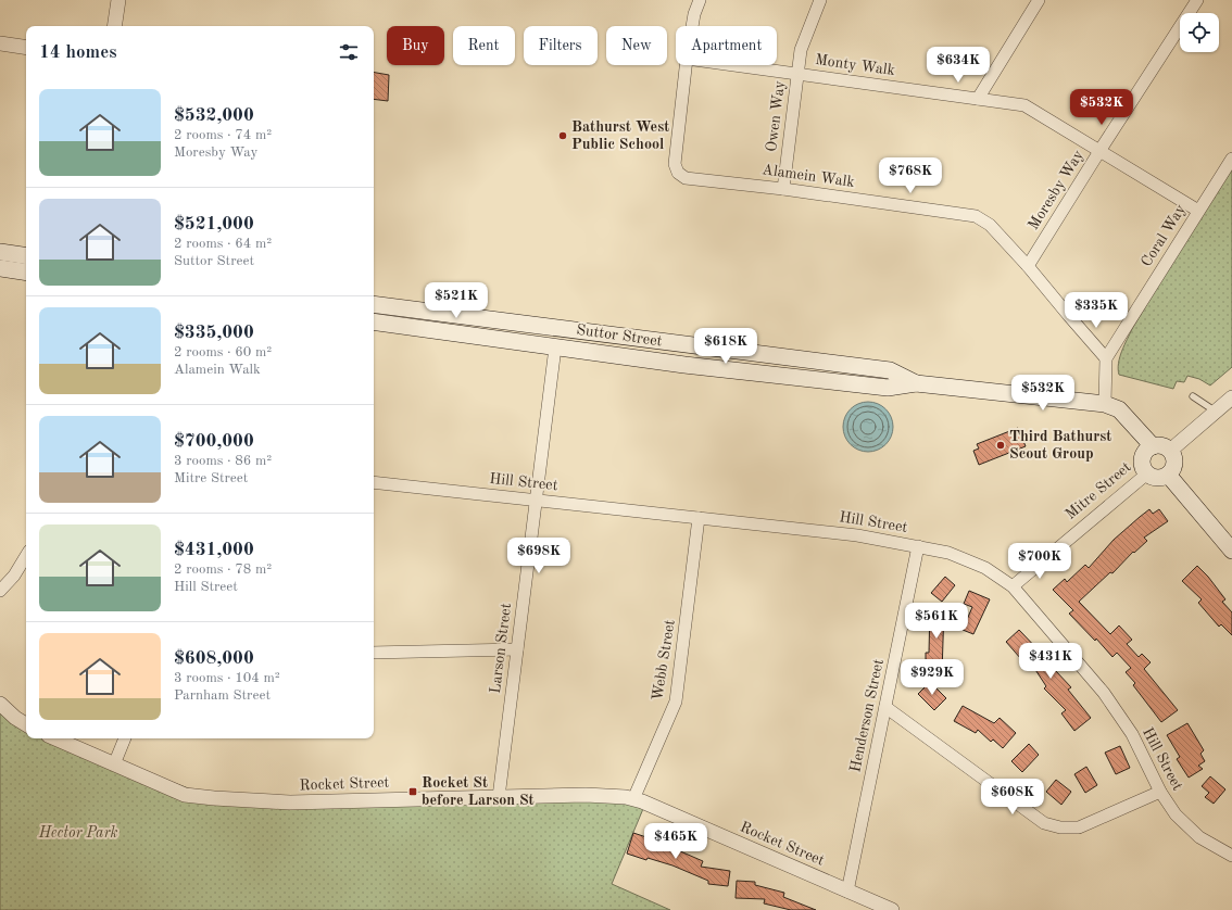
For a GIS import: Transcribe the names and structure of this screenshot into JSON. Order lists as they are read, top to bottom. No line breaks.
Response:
{"streets":{"main road":["Suttor Street"],"street":["Monty Walk","Owen Way","Alamein Walk","Moresby Way","Coral Way","Hill Street","Mitre Street","Larson Street","Webb Street","Henderson Street","Rocket Street"]},"crossings":[["Monty Walk","Owen Way"],["Monty Walk","Moresby Way"],["Monty Walk","Coral Way"],["Owen Way","Alamein Walk"],["Alamein Walk","Moresby Way"],["Alamein Walk","Coral Way"],["Suttor Street","Mitre Street"],["Suttor Street","Larson Street"],["Hill Street","Mitre Street"],["Hill Street","Larson Street"],["Hill Street","Webb Street"],["Hill Street","Henderson Street"],["Larson Street","Rocket Street"],["Webb Street","Rocket Street"],["Henderson Street","Rocket Street"]],"parks":["Hector Park"],"places":{"other":["Bathurst West Public School","Third Bathurst Scout Group"],"transit":["Rocket St before Larson St"]},"page":{"chip":["Buy","Rent","Filters","New","Apartment"],"heading":"14 homes","price":["$634K","$532K","$768K","$521K","$335K","$618K","$532K","$698K","$700K","$561K","$431K","$929K","$608K","$465K"],"list":[{"name":"$532,000","note":"2 rooms · 74 m² · Moresby Way"},{"name":"$521,000","note":"2 rooms · 64 m² · Suttor Street"},{"name":"$335,000","note":"2 rooms · 60 m² · Alamein Walk"},{"name":"$700,000","note":"3 rooms · 86 m² · Mitre Street"},{"name":"$431,000","note":"2 rooms · 78 m² · Hill Street"},{"name":"$608,000","note":"3 rooms · 104 m² · Parnham Street"}]}}
